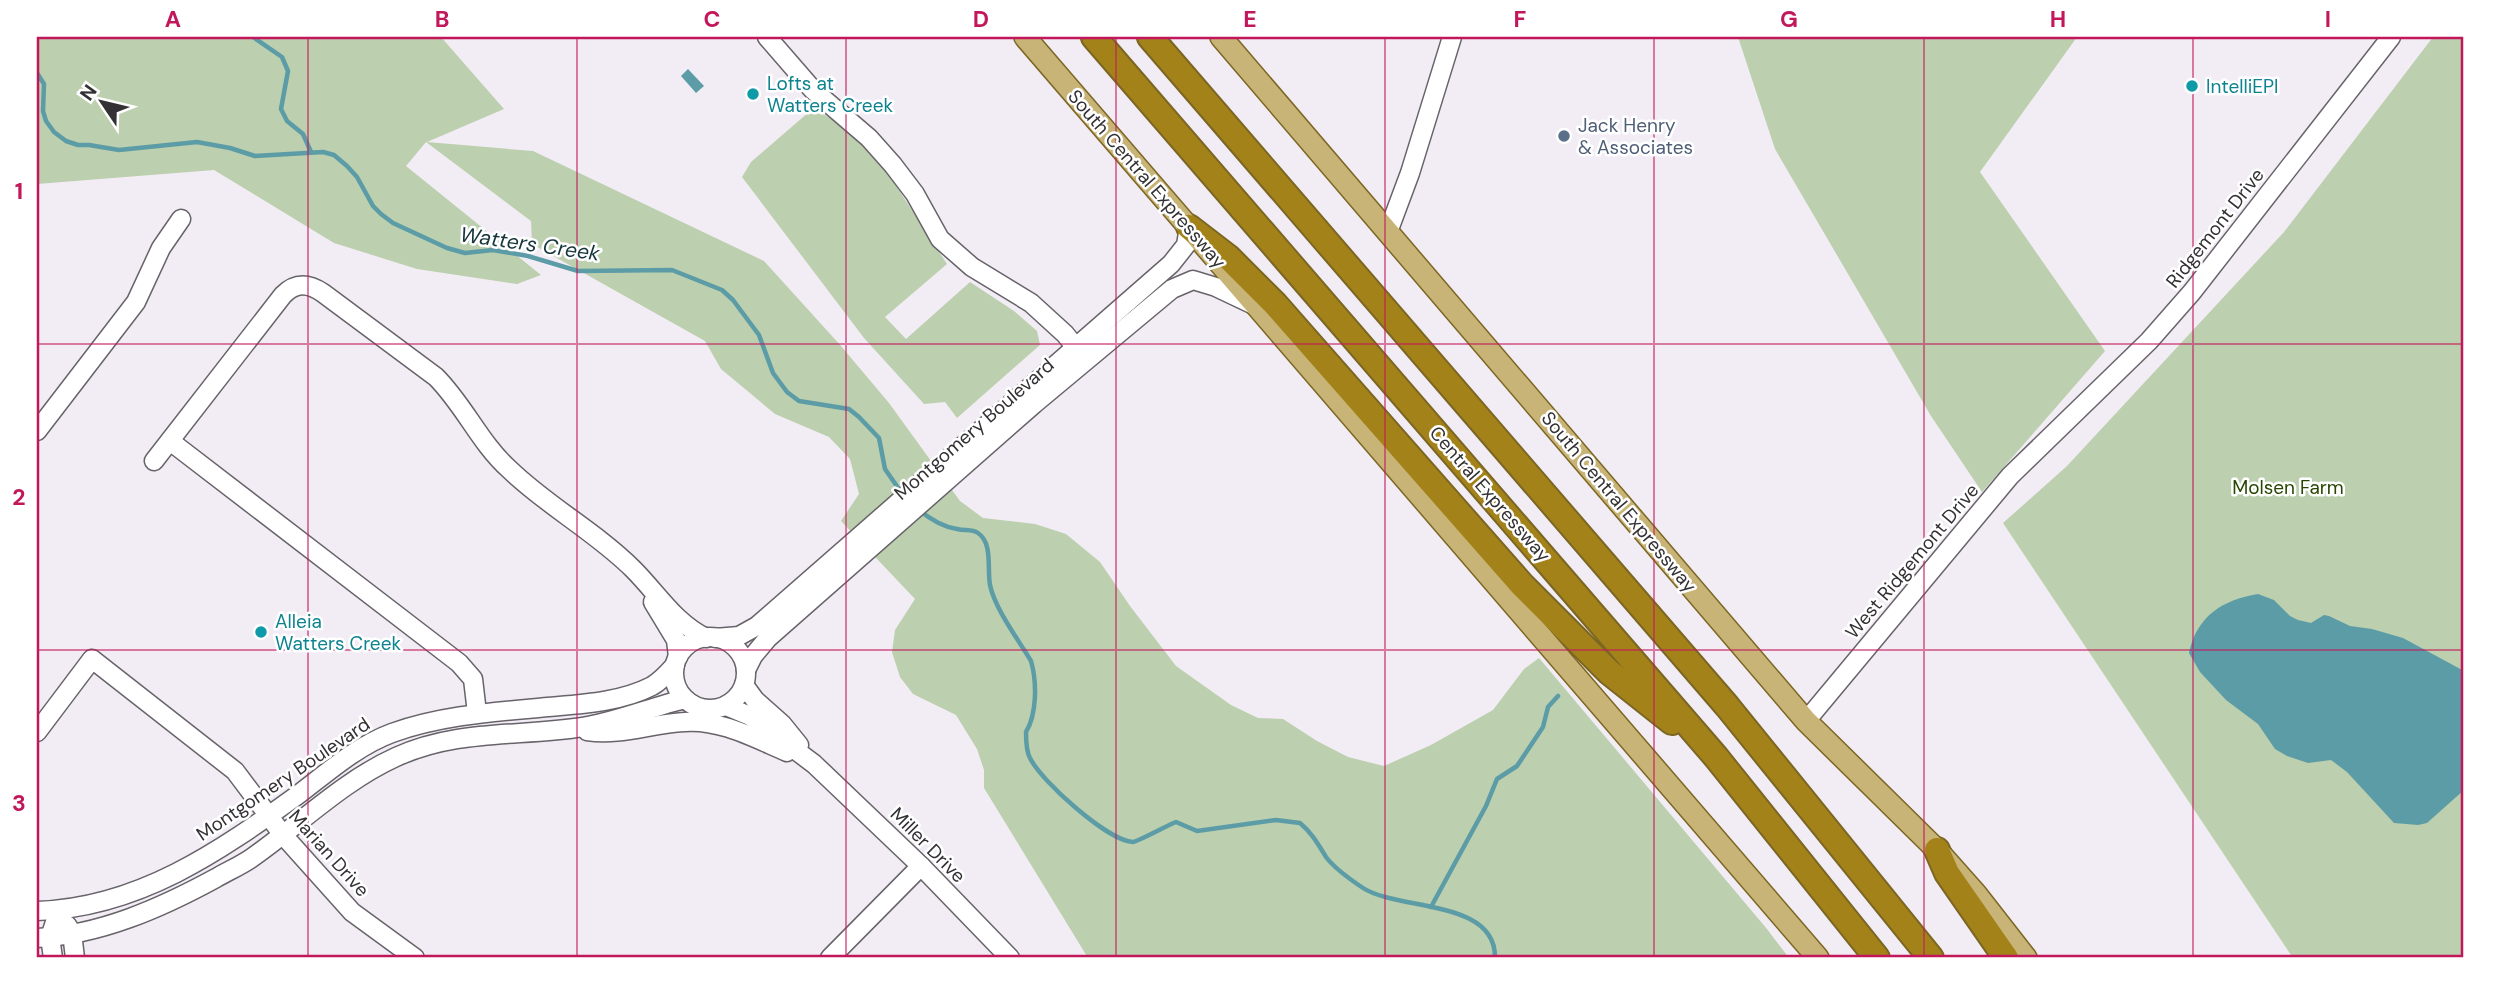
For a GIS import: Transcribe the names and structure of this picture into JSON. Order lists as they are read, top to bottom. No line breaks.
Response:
{"streets":{"highway":["Central Expressway"],"main road":["South Central Expressway"],"street":["Ridgemont Drive","Montgomery Boulevard","West Ridgemont Drive","Miller Drive","Marian Drive"]},"crossings":[["South Central Expressway","Montgomery Boulevard"],["South Central Expressway","West Ridgemont Drive"],["Ridgemont Drive","West Ridgemont Drive"],["Montgomery Boulevard","Miller Drive"],["Montgomery Boulevard","Marian Drive"]],"water":["Watters Creek"],"parks":["Molsen Farm"],"places":["IntelliEPI","Lofts at Watters Creek","Jack Henry & Associates","Alleia Watters Creek"],"north":"top left","grid":{"columns":["A","B","C","D","E","F","G","H","I"],"rows":["1","2","3"]}}
